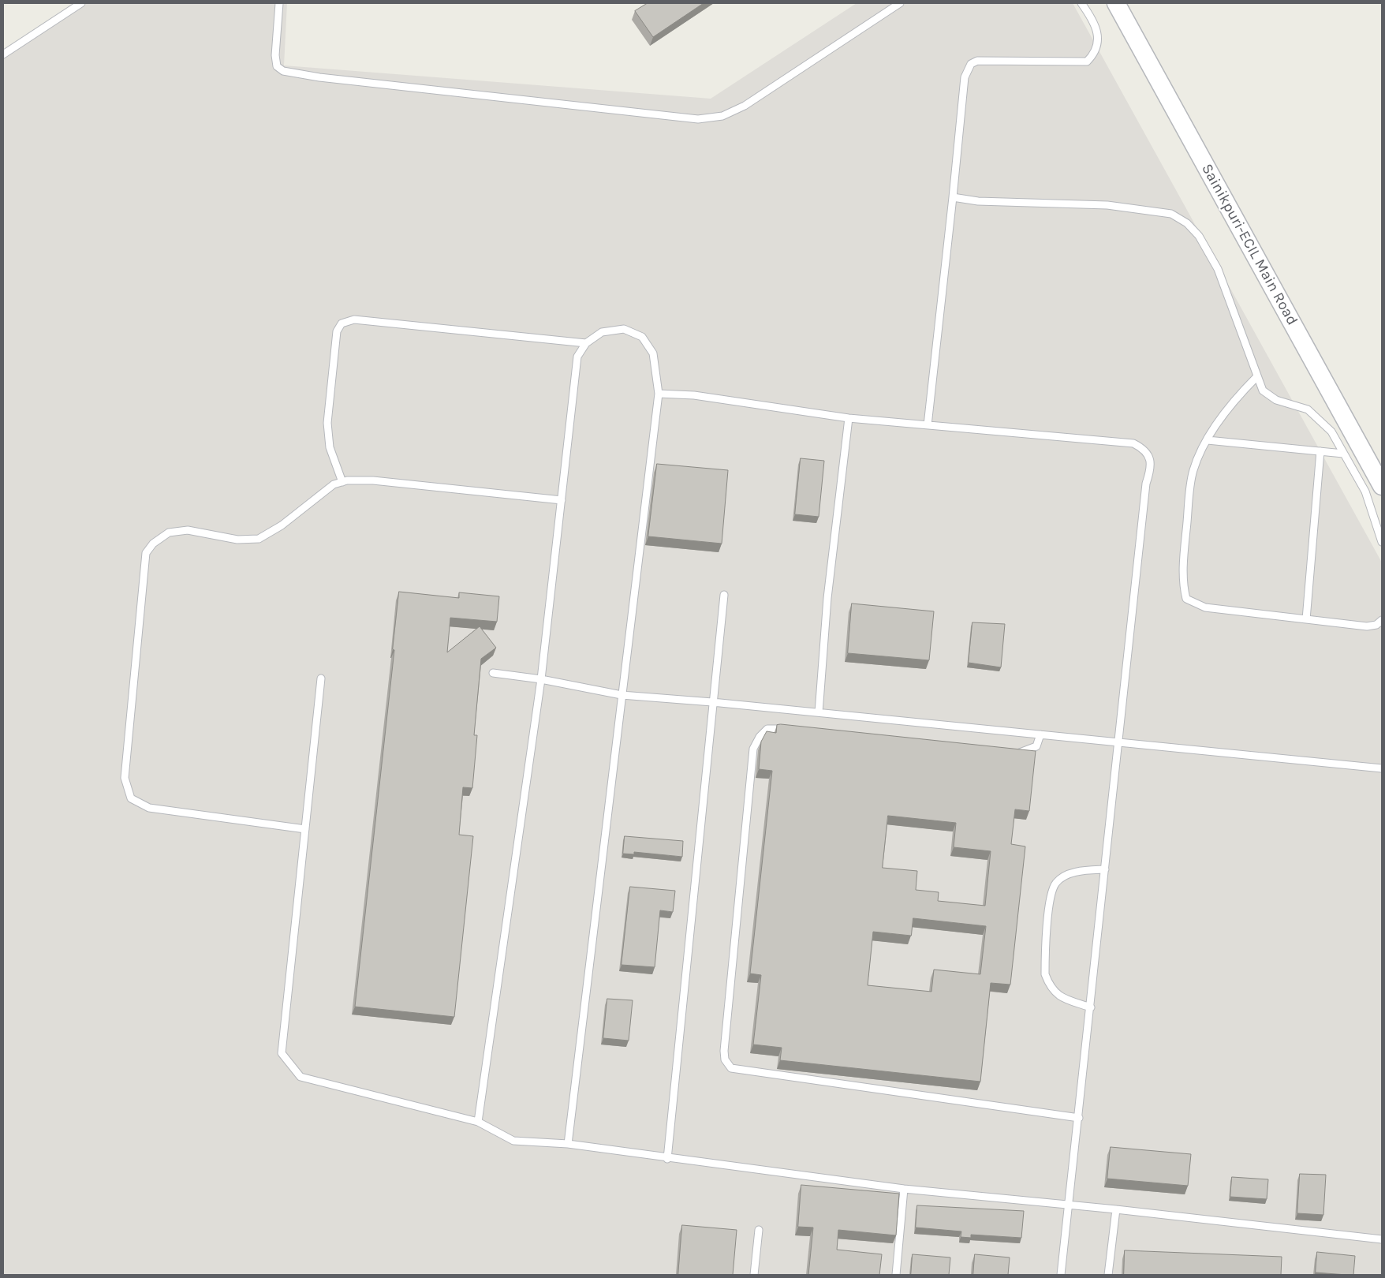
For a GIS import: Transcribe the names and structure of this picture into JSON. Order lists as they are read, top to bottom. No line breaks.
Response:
{"streets":{"street":["Sainikpuri-ECIL Main Road"]}}
